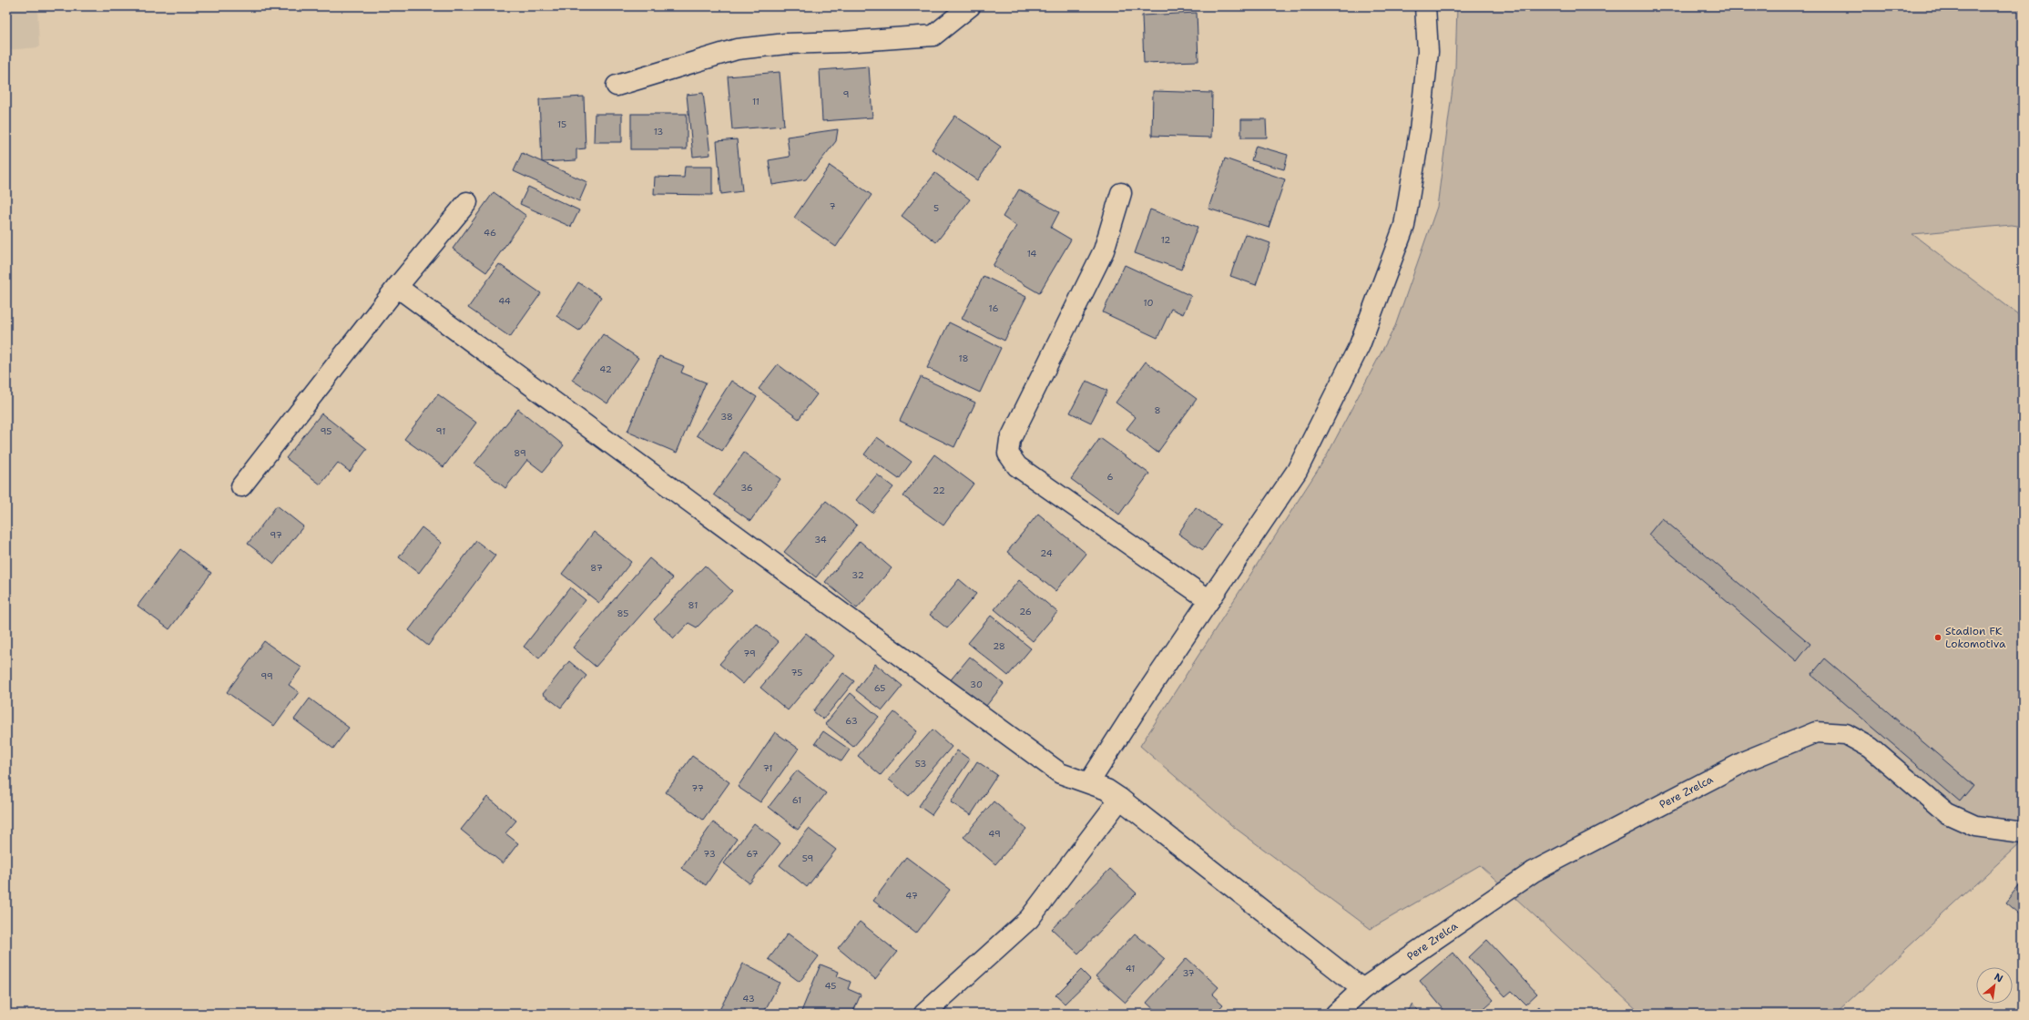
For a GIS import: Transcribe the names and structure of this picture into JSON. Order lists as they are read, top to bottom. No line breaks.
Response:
{"streets":{"street":["Pere Zrelca"]},"places":["Stadion FK Lokomotiva"],"house_numbers":["9","11","15","13","7","5","46","12","14","44","10","16","18","42","8","38","95","91","89","6","36","22","97","34","24","87","32","81","26","85","28","79","75","99","30","65","63","53","71","77","61","49","73","67","59","47","41","37","45","43"],"north":"top right"}
